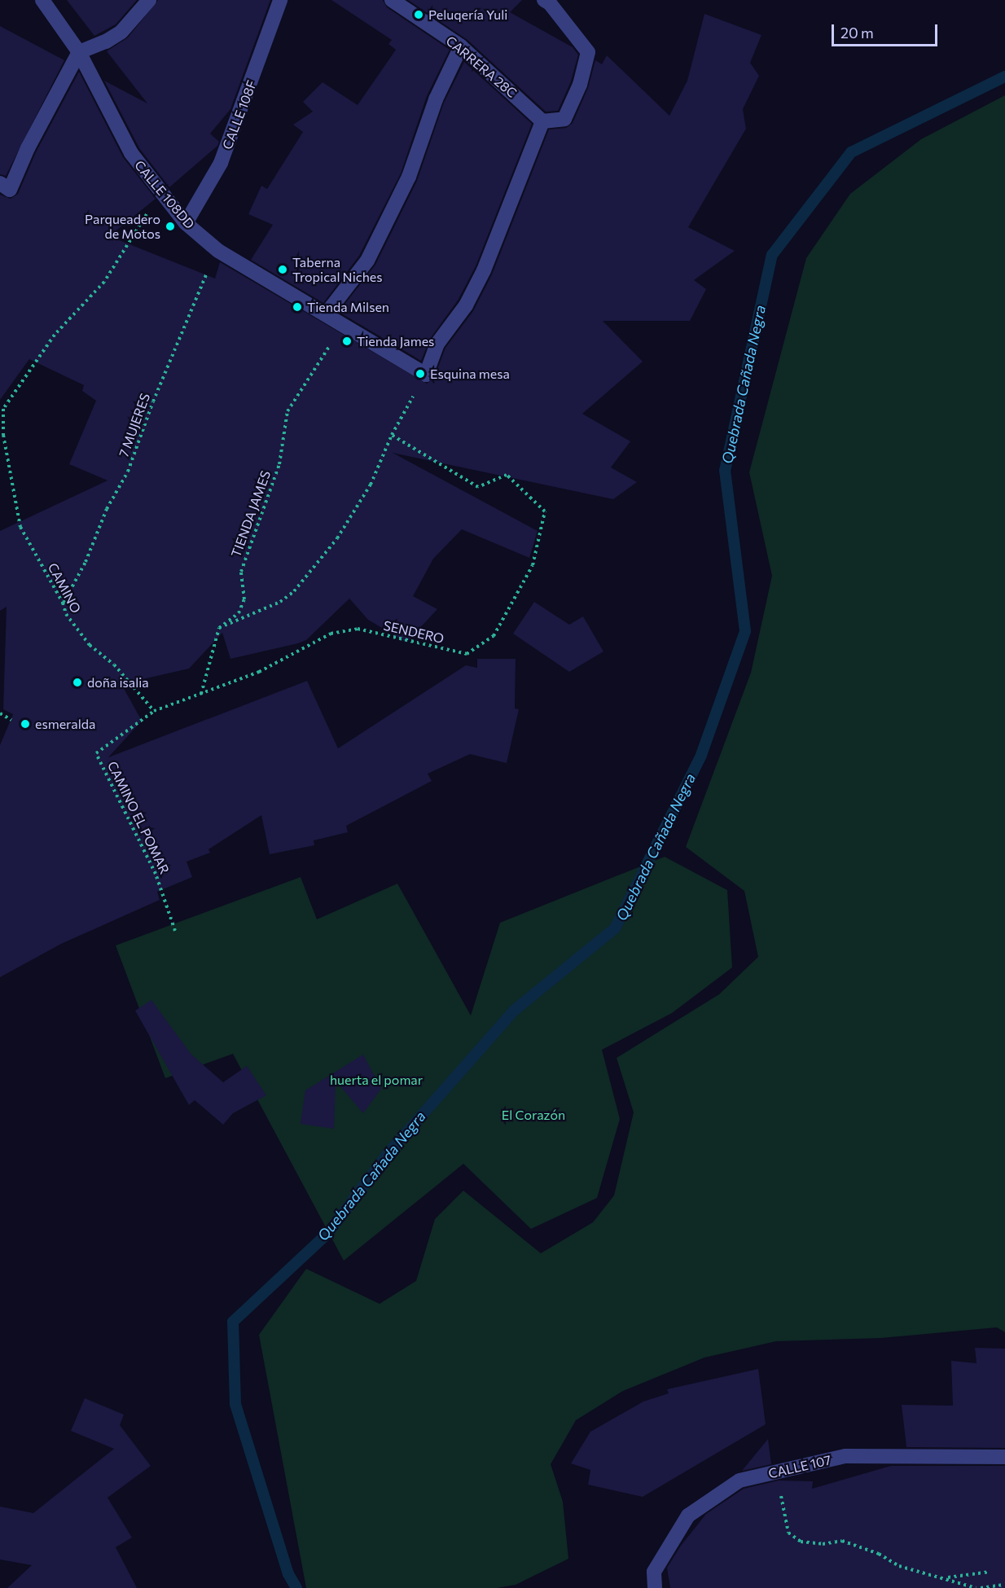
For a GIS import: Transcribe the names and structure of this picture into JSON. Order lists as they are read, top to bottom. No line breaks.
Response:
{"streets":{"street":["CARRERA 28C","CALLE 108F","CALLE 108DD","CALLE 107"],"path":["7 MUJERES","TIENDA JAMES","CAMINO","SENDERO","CAMINO EL POMAR"]},"crossings":[["CALLE 108F","CALLE 108DD"],["CALLE 108DD","7 MUJERES"],["CALLE 108DD","TIENDA JAMES"],["CALLE 108DD","CAMINO"],["7 MUJERES","CAMINO"],["CAMINO","CAMINO EL POMAR"]],"water":["Quebrada Cañada Negra"],"parks":["huerta el pomar","El Corazón"],"places":["Peluqería Yuli","Parqueadero de Motos","Taberna Tropical Niches","Tienda Milsen","Tienda James","Esquina mesa","doña isalia","esmeralda"],"scale_bar":"20 m"}
